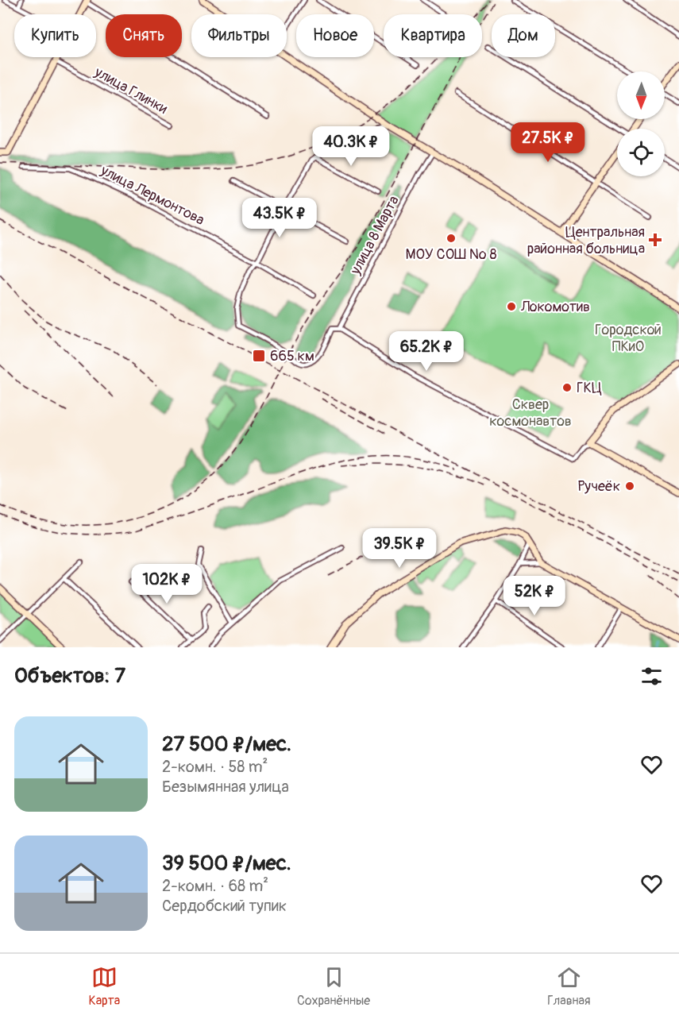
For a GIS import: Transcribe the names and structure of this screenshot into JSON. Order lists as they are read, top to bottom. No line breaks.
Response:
{"streets":{"street":["улица Глинки","улица Лермонтова","улица 8 Марта"]},"crossings":[["улица Лермонтова","улица 8 Марта"]],"parks":["Городской ПКиО","Сквер космонавтов"],"places":{"other":["МОУ СОШ № 8","Локомотив","ГКЦ","Ручеёк"],"health":["Центральная районная больница"],"transit":["665 км"]},"north":"bottom","page":{"chip":["Купить","Снять","Фильтры","Новое","Квартира","Дом"],"price":["27.5K ₽","40.3K ₽","43.5K ₽","65.2K ₽","39.5K ₽","102K ₽","52K ₽"],"heading":"Объектов: 7","list":[{"name":"27 500 ₽/мес.","note":"2-комн. · 58 m² · Безымянная улица"},{"name":"39 500 ₽/мес.","note":"2-комн. · 68 m² · Сердобский тупик"}],"tabs":["Карта","Сохранённые","Главная"]}}
